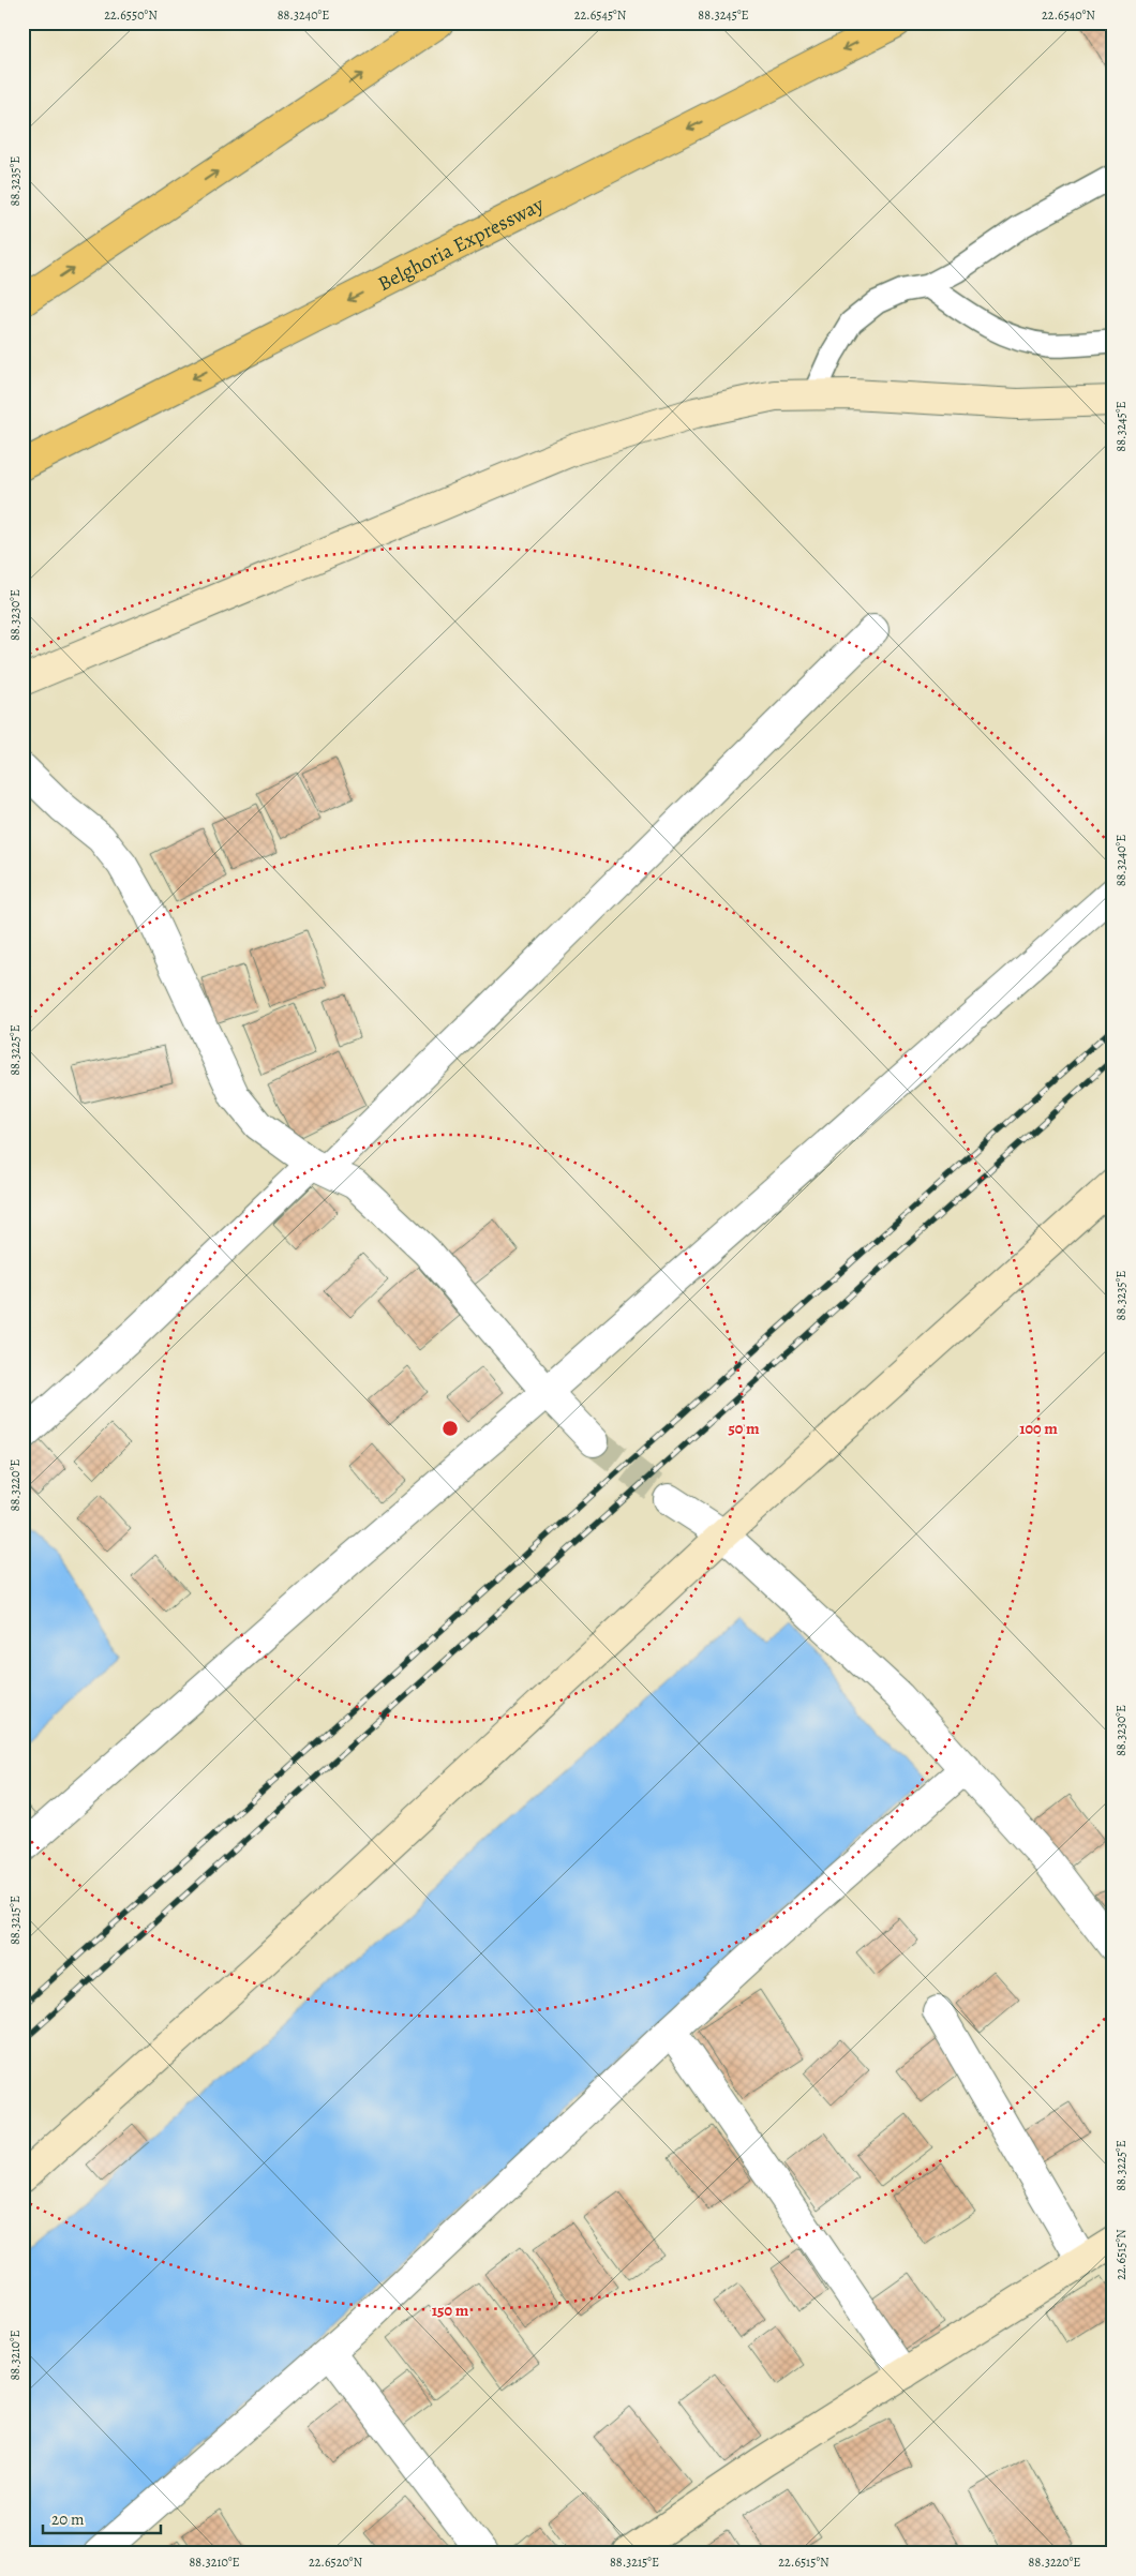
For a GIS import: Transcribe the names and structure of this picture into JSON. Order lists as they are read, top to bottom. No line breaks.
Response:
{"streets":{"highway":["Belghoria Expressway"]},"scale_bar":"20 m","coordinates":["22.6550°N","88.3240°E","22.6545°N","88.3245°E","22.6540°N","88.3235°E","88.3230°E","88.3225°E","88.3220°E","88.3215°E","22.6515°N","88.3210°E","22.6520°N"],"rings":["50 m","100 m","150 m"]}
